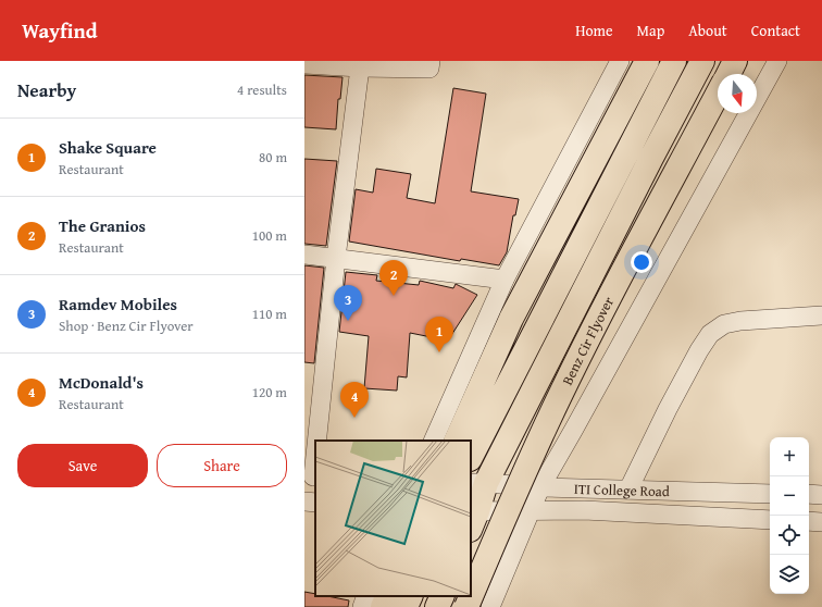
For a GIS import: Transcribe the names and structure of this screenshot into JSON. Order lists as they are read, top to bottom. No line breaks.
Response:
{"streets":{"main road":["Benz Cir Flyover"],"street":["ITI College Road"]},"north":"bottom","page":{"header":"Wayfind","nav":["Home","Map","About","Contact"],"heading":["Nearby","4 results"],"list":[{"mark":"1","name":"Shake Square","note":"Restaurant","value":"80 m"},{"mark":"2","name":"The Granios","note":"Restaurant","value":"100 m"},{"mark":"3","name":"Ramdev Mobiles","note":"Shop · Benz Cir Flyover","value":"110 m"},{"mark":"4","name":"McDonald's","note":"Restaurant","value":"120 m"}],"pins":["2","3","1","4"],"buttons":["Save","Share"],"map_buttons":["+","−"]}}
